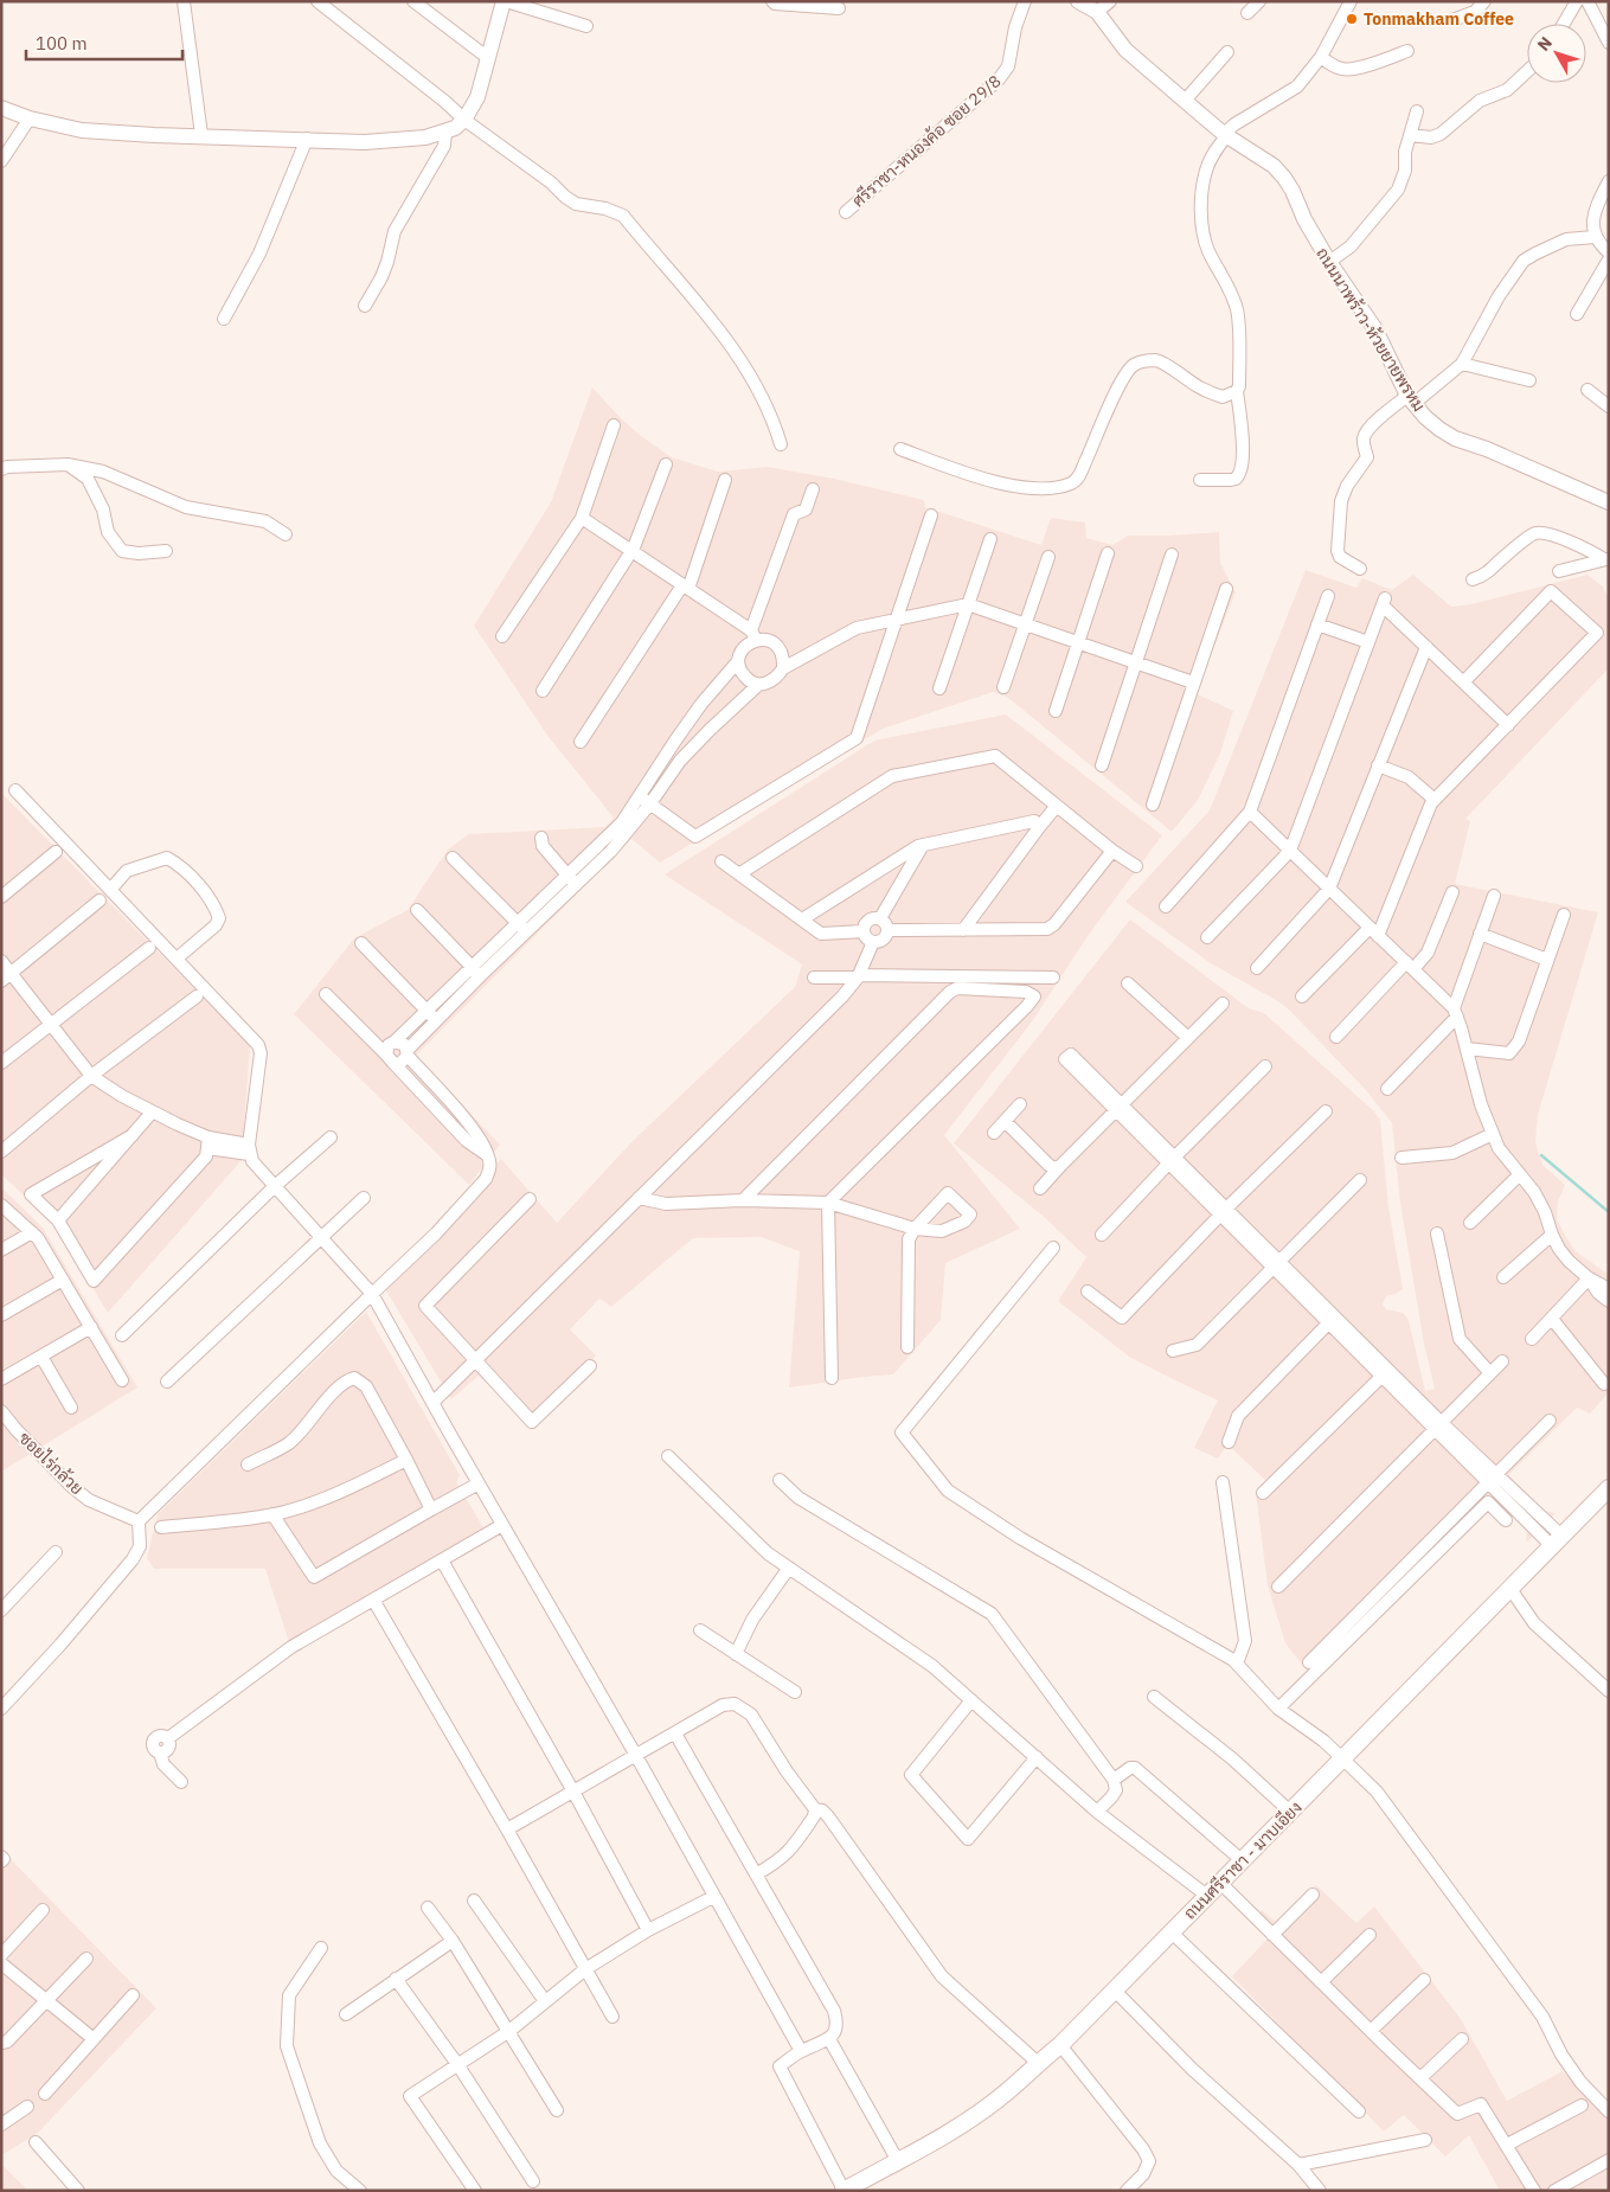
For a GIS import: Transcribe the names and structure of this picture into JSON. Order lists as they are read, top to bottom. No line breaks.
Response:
{"streets":{"main road":["ถนนศรีราชา - มาบเอียง"],"street":["ศรีราชา-หนองค้อ ซอย 29/8","ถนนนาพร้าว-ห้วยยายพรหม","ซอยไร่กล้วย"]},"places":["Tonmakham Coffee"],"scale_bar":"100 m","north":"top left"}
